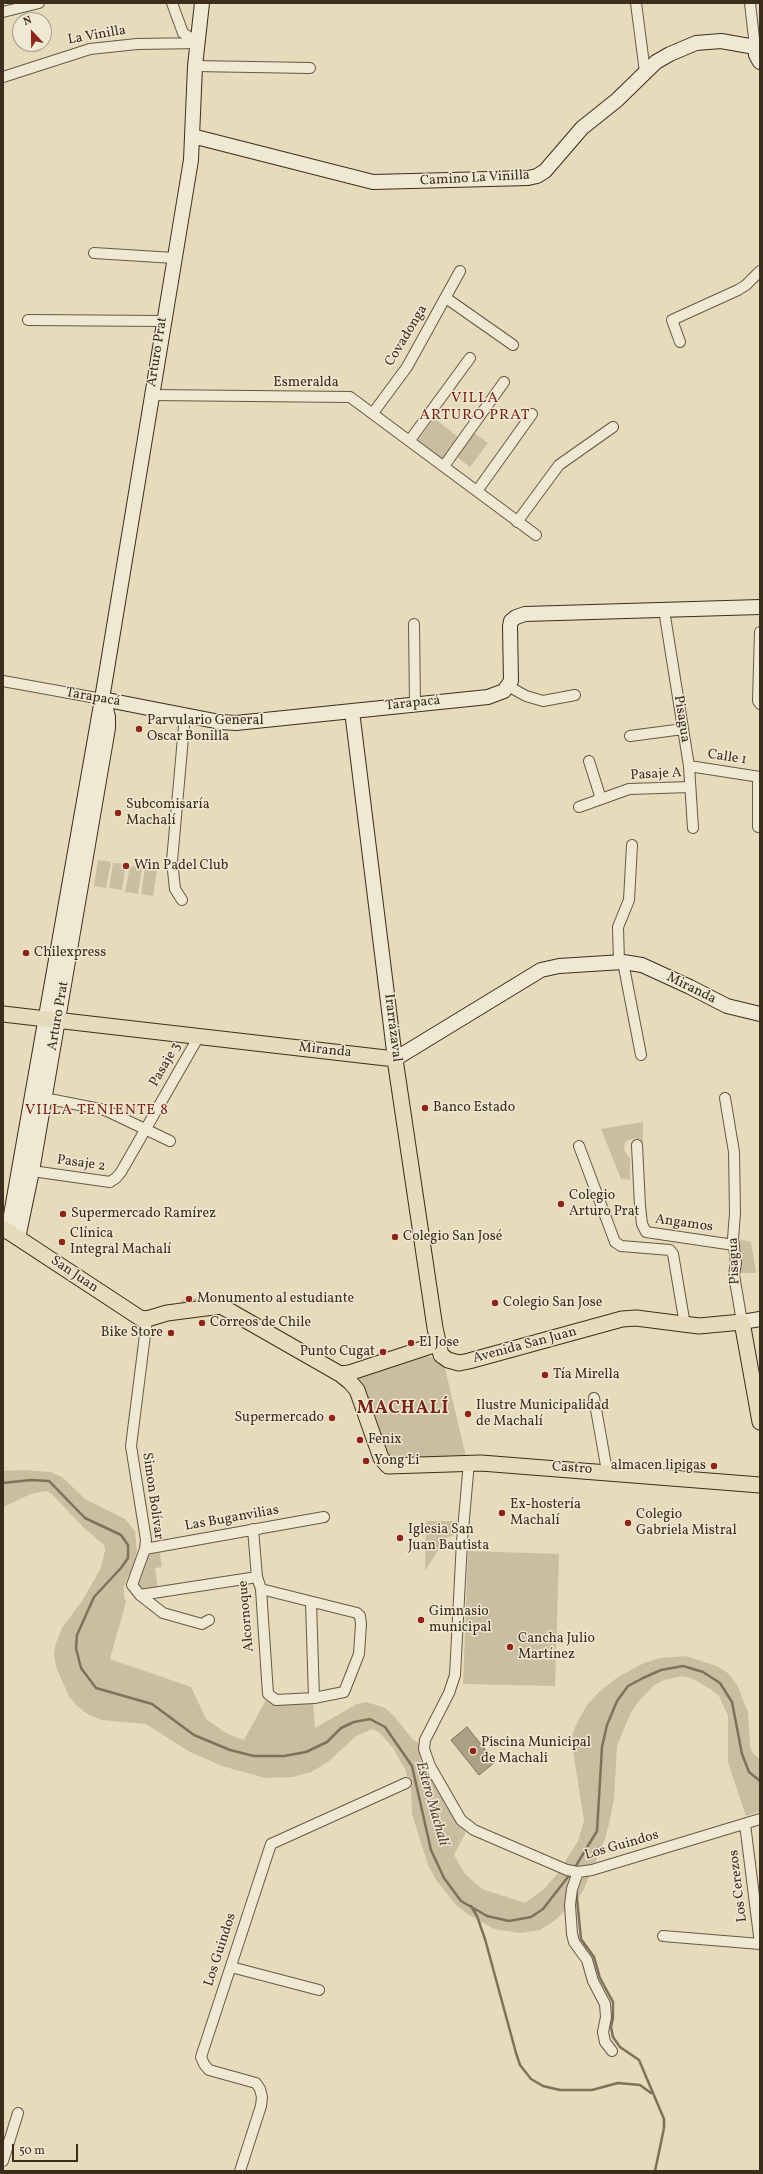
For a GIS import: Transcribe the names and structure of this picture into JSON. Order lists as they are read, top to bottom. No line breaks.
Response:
{"streets":{"main road":["Pisagua","Miranda","Irarrázaval","San Juan","Avenida San Juan","Castro"],"street":["La Vinilla","Camino La Vinilla","Covadonga","Arturo Prat","Esmeralda","Tarapacá","Calle 1","Pasaje A","Pasaje 3","Pasaje 2","Angamos","Simon Bolívar","Las Buganvilias","Alcornoque","Los Guindos","Los Cerezos"]},"crossings":[["La Vinilla","Arturo Prat"],["Camino La Vinilla","Arturo Prat"],["Covadonga","Esmeralda"],["Arturo Prat","Esmeralda"],["Arturo Prat","Tarapacá"],["Arturo Prat","Miranda"],["Arturo Prat","Pasaje 2"],["Arturo Prat","San Juan"],["Tarapacá","Irarrázaval"],["Pisagua","Calle 1"],["Pisagua","Pasaje A"],["Pisagua","Angamos"],["Pisagua","Avenida San Juan"],["Miranda","Irarrázaval"],["Miranda","Pasaje 3"],["Irarrázaval","Avenida San Juan"],["Pasaje 3","Pasaje 2"],["San Juan","Simon Bolívar"],["Simon Bolívar","Las Buganvilias"],["Las Buganvilias","Alcornoque"],["Los Guindos","Los Cerezos"]],"districts":["VILLA ARTURO PRAT","VILLA TENIENTE 8","MACHALÍ"],"water":["Estero Machalí"],"places":["Parvulario General Oscar Bonilla","Subcomisaría Machalí","Win Padel Club","Chilexpress","Banco Estado","Colegio Arturo Prat","Supermercado Ramírez","Colegio San José","Clínica Integral Machalí","Monumento al estudiante","Colegio San Jose","Correos de Chile","Bike Store","El Jose","Punto Cugat","Tía Mirella","Ilustre Municipalidad de Machalí","Supermercado","Fenix","Yong Li","almacen lipigas","Ex-hostería Machalí","Colegio Gabriela Mistral","Iglesia San Juan Bautista","Gimnasio municipal","Cancha Julio Martínez","Piscina Municipal de Machali"],"scale_bar":"50 m","north":"top"}
